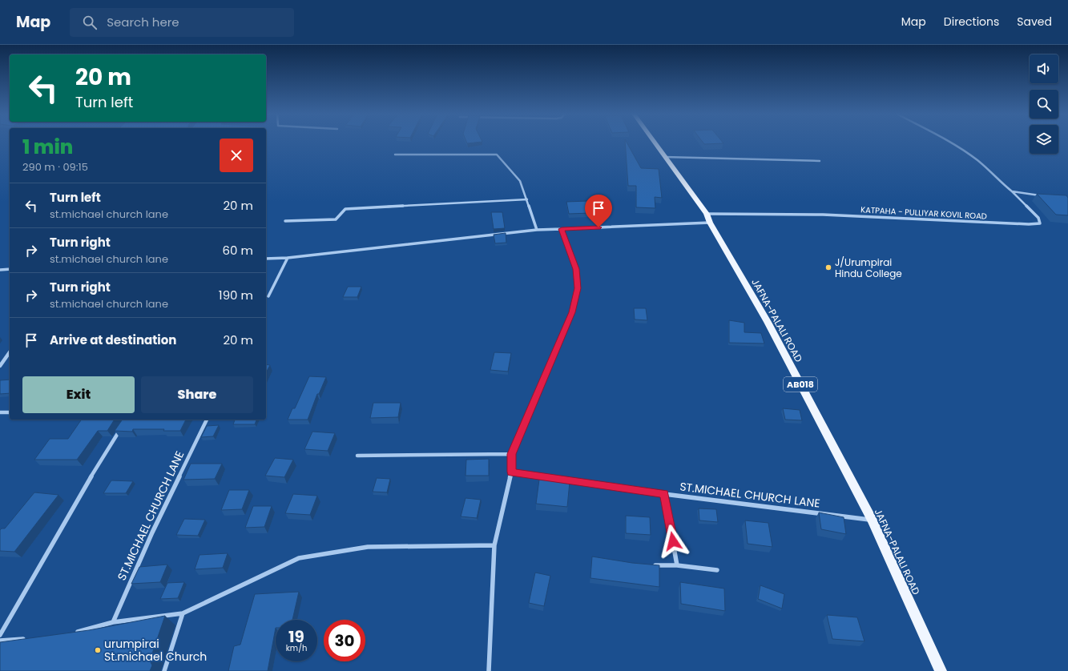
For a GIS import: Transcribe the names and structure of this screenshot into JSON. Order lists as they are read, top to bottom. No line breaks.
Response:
{"streets":{"main road":["JAFNA-PALALI ROAD","AB018"],"street":["KATPAHA - PULLIYAR KOVIL ROAD","ST.MICHAEL CHURCH LANE"]},"crossings":[["KATPAHA - PULLIYAR KOVIL ROAD","JAFNA-PALALI ROAD"],["JAFNA-PALALI ROAD","ST.MICHAEL CHURCH LANE"]],"places":["J/Urumpirai Hindu College","urumpirai St.michael Church"],"page":{"header":"Map","search":"Search here","nav":["Map","Directions","Saved"],"turn":["20 m","Turn left"],"heading":["1 min","290 m · 09:15"],"list":[{"name":"Turn left","note":"st.michael church lane","value":"20 m"},{"name":"Turn right","note":"st.michael church lane","value":"60 m"},{"name":"Turn right","note":"st.michael church lane","value":"190 m"},{"name":"Arrive at destination","value":"20 m"}],"buttons":["Exit","Share"],"speed":"19 km/h","limit":"30"}}
